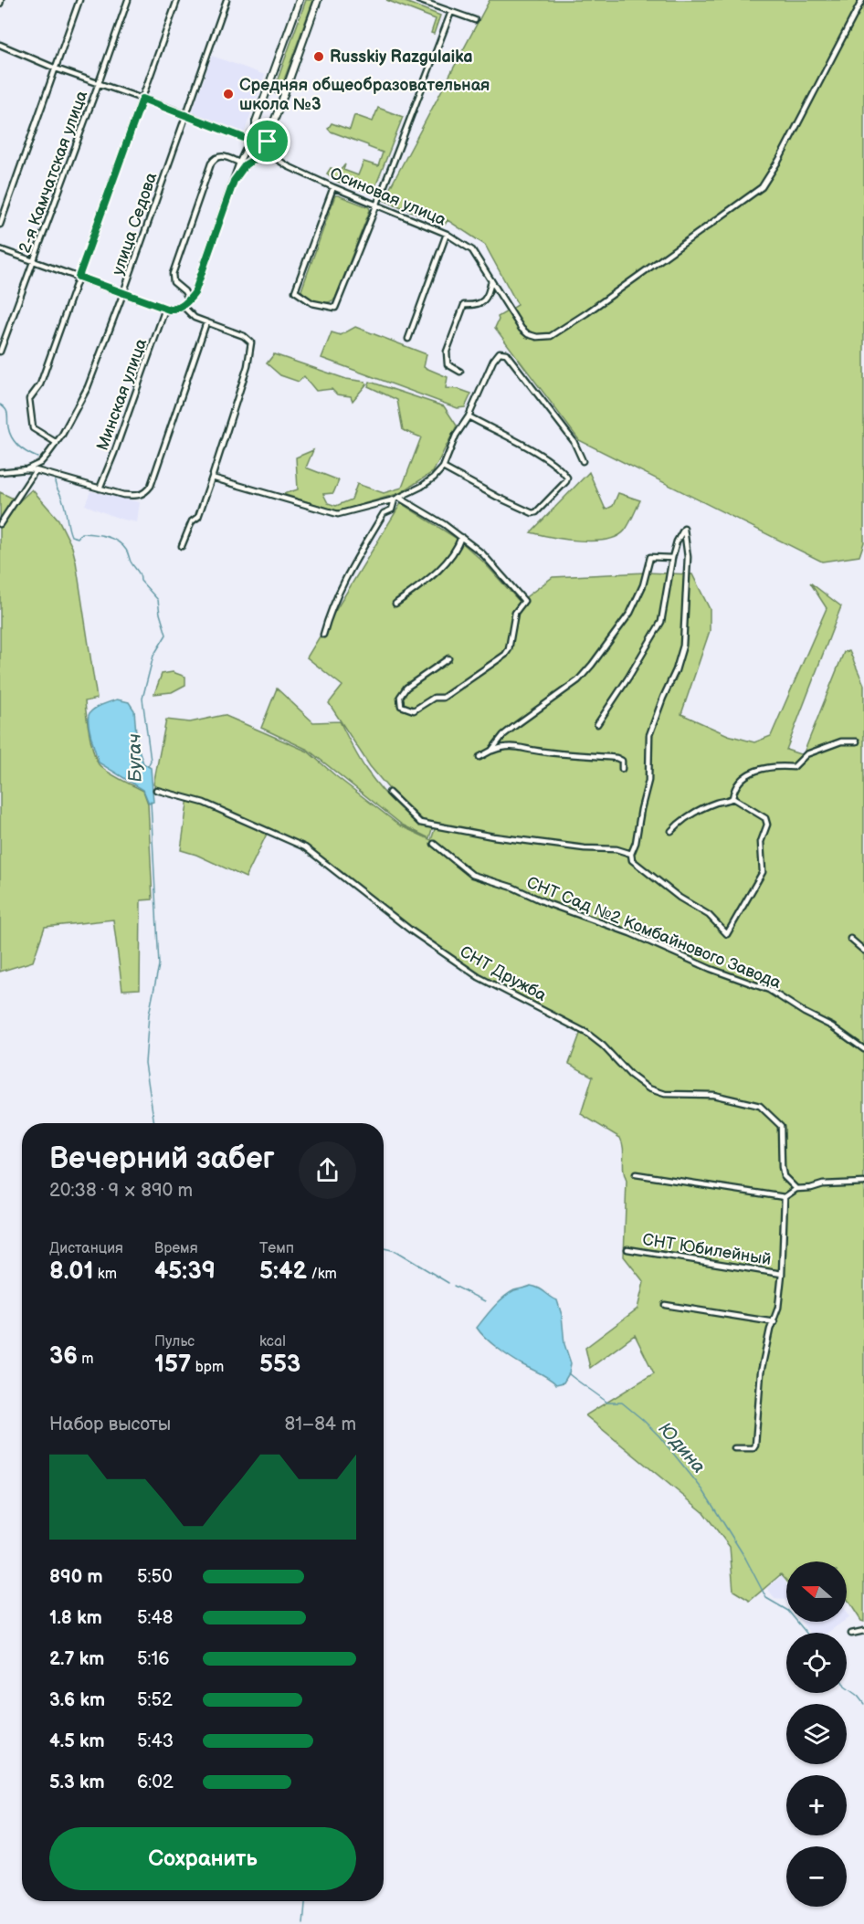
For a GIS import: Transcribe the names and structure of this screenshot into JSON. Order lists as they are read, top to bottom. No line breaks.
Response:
{"streets":{"street":["2-я Камчатская улица","Осиновая улица","улица Седова","Минская улица","СНТ Сад №2 Комбайнового Завода","СНТ Дружба","СНТ Юбилейный"]},"water":["Бугач","Юдина"],"places":["Russkiy Razgulaika","Средняя общеобразовательная школа №3"],"north":"left","page":{"heading":["Вечерний забег","20:38 · 9 × 890 m"],"stats":[["Дистанция","8.01 km"],["Время","45:39"],["Темп","5:42 /km"],["36 m"],["Пульс","157 bpm"],["kcal","553"]],"chart":["Набор высоты","81–84 m"],"list":[{"name":"890 m","note":"5:50"},{"name":"1.8 km","note":"5:48"},{"name":"2.7 km","note":"5:16"},{"name":"3.6 km","note":"5:52"},{"name":"4.5 km","note":"5:43"},{"name":"5.3 km","note":"6:02"}],"map_buttons":["+","−"],"buttons":"Сохранить"}}
